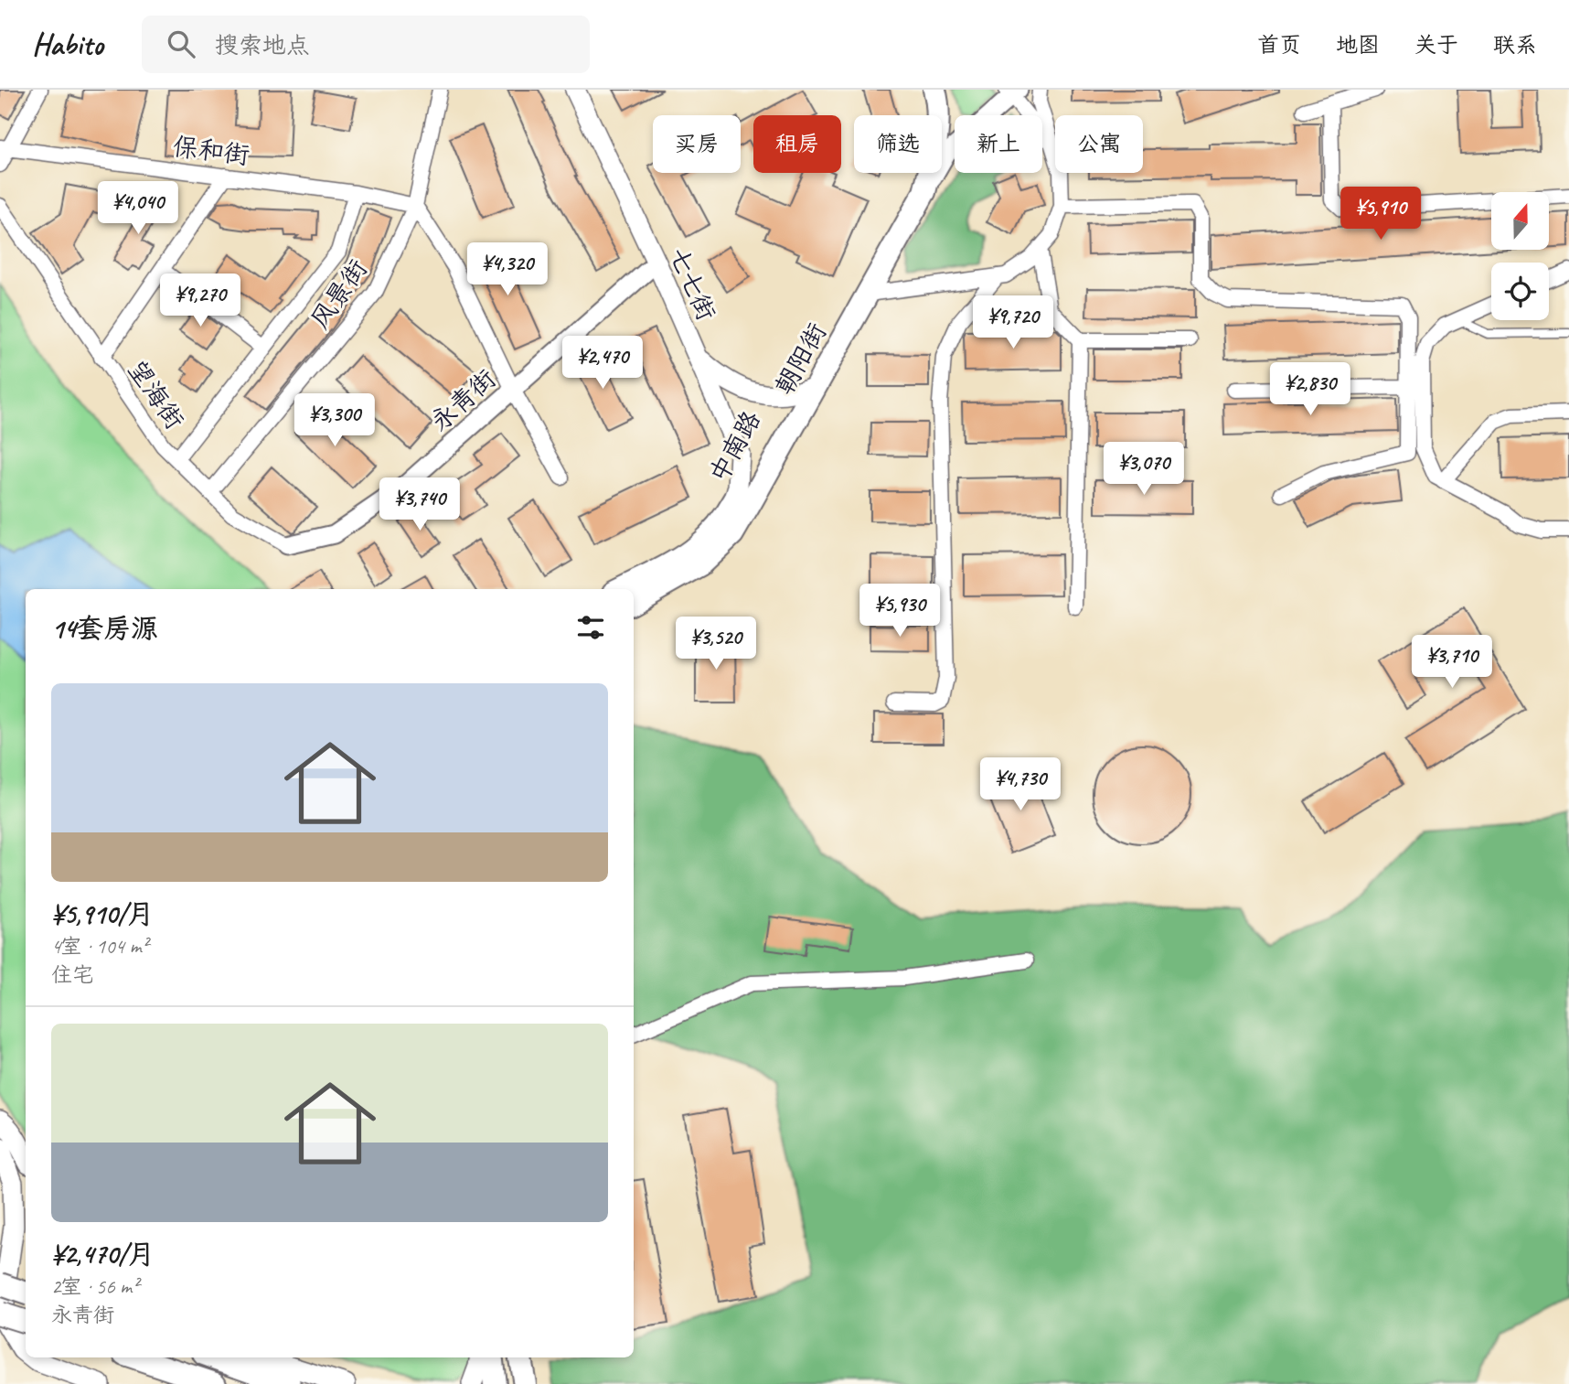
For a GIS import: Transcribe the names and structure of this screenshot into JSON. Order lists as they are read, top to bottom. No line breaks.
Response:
{"streets":{"main road":["七七街","朝阳街","中南路"],"street":["保和街","风景街","望海街","永青街"]},"crossings":[["保和街","风景街"],["七七街","永青街"],["七七街","中南路"],["风景街","望海街"],["朝阳街","中南路"],["望海街","永青街"]],"north":"top","page":{"header":"Habito","search":"搜索地点","nav":["首页","地图","关于","联系"],"chip":["买房","租房","筛选","新上","公寓"],"price":["¥4,040","¥5,910","¥4,320","¥9,270","¥9,720","¥2,470","¥2,830","¥3,300","¥3,070","¥3,740","¥5,930","¥3,520","¥3,710","¥4,730"],"heading":"14套房源","list":[{"name":"¥5,910/月","note":"4室 · 104 m² · 住宅"},{"name":"¥2,470/月","note":"2室 · 56 m² · 永青街"}]}}
